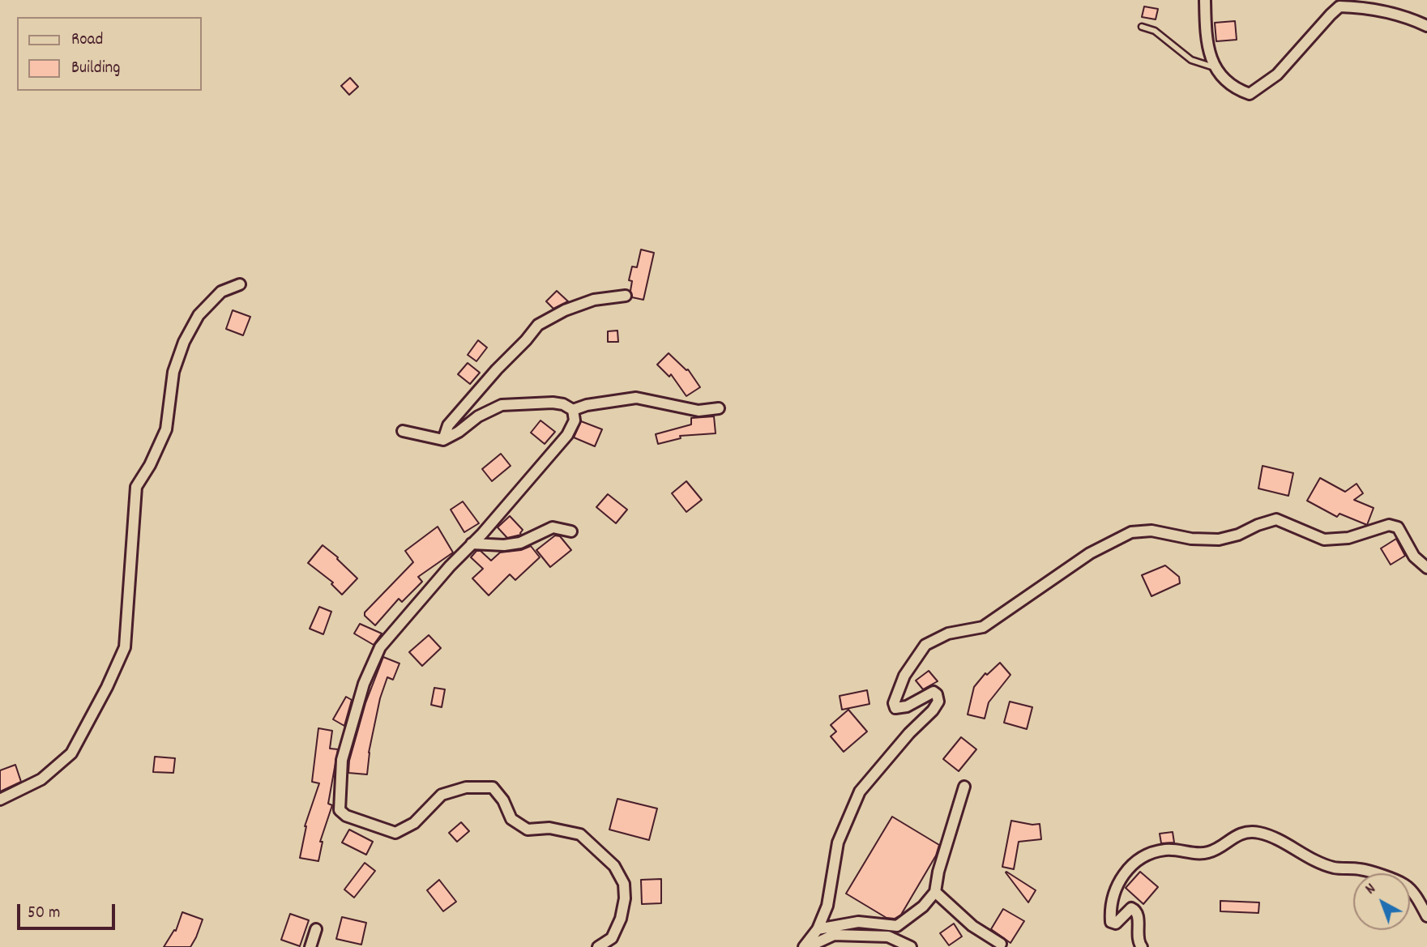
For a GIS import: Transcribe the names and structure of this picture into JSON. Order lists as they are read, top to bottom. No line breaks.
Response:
{"legend":["Road","Building"],"scale_bar":"50 m","north":"top left"}
